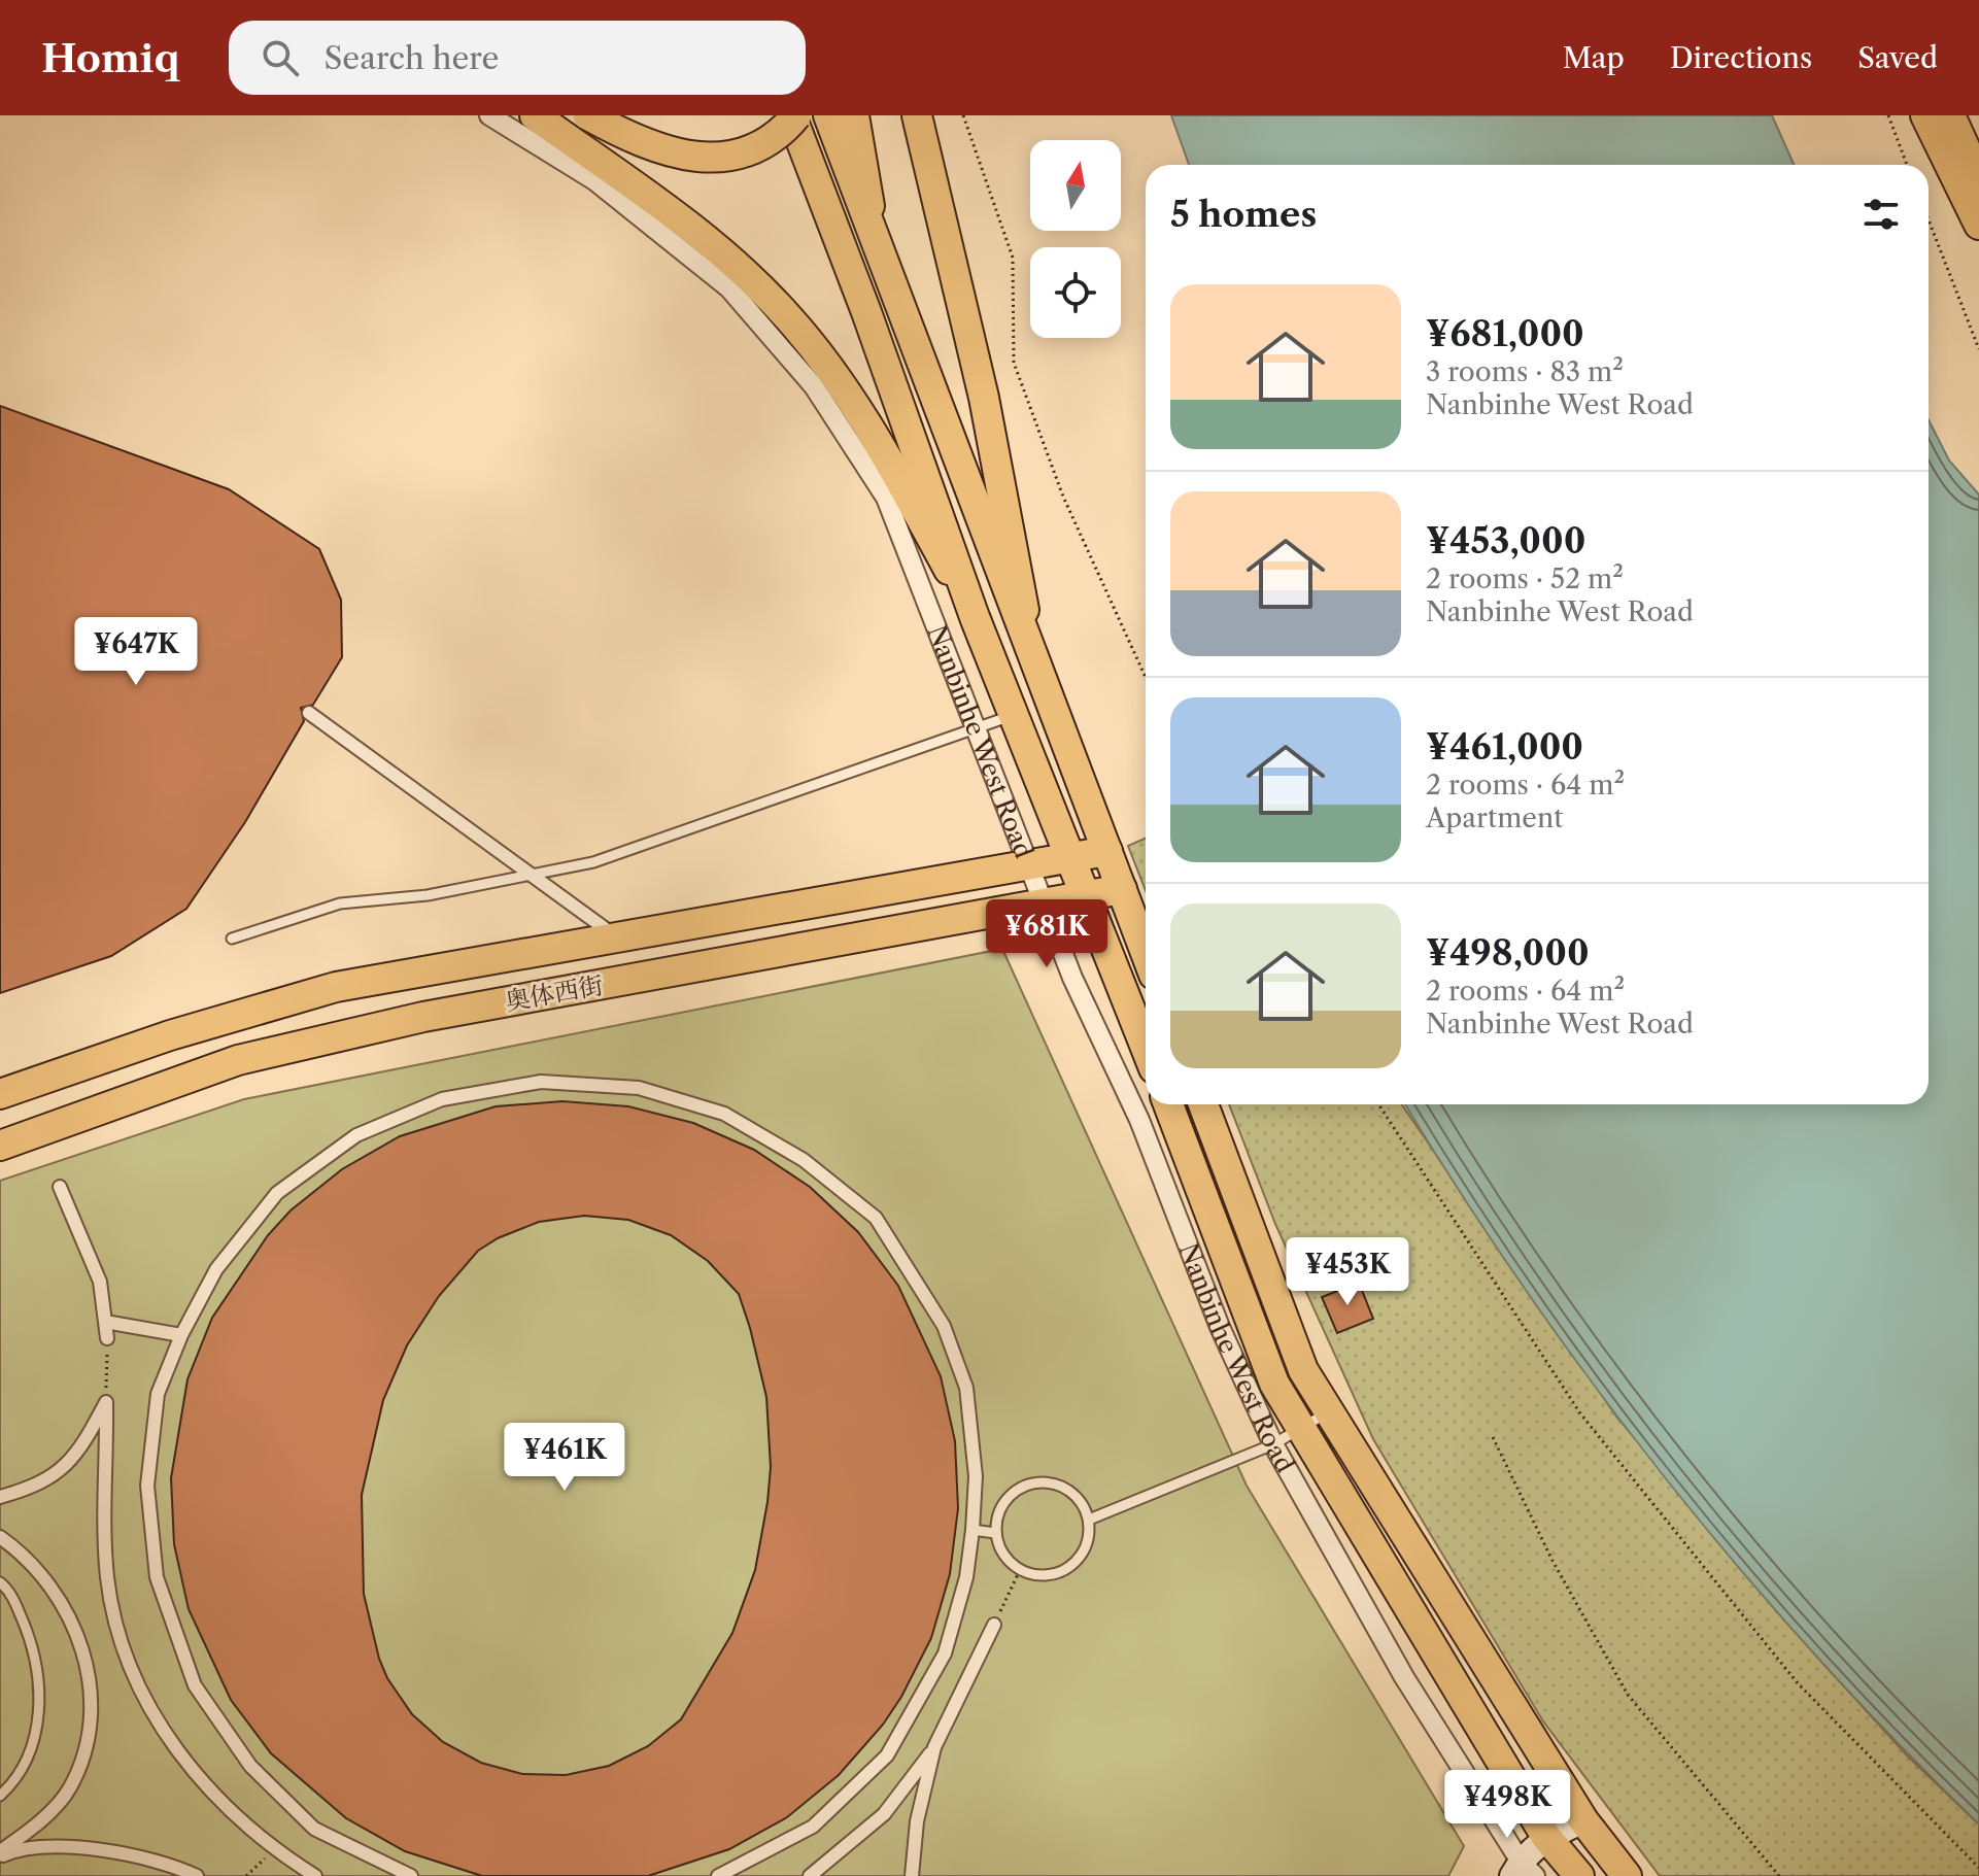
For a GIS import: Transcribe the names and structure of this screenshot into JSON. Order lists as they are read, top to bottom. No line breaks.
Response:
{"streets":{"main road":["Nanbinhe West Road","奥体西街"]},"crossings":[["Nanbinhe West Road","奥体西街"]],"north":"top","page":{"header":"Homiq","search":"Search here","nav":["Map","Directions","Saved"],"heading":"5 homes","list":[{"name":"¥681,000","note":"3 rooms · 83 m² · Nanbinhe West Road"},{"name":"¥453,000","note":"2 rooms · 52 m² · Nanbinhe West Road"},{"name":"¥461,000","note":"2 rooms · 64 m² · Apartment"},{"name":"¥498,000","note":"2 rooms · 64 m² · Nanbinhe West Road"}],"price":["¥647K","¥681K","¥453K","¥461K","¥498K"]}}
